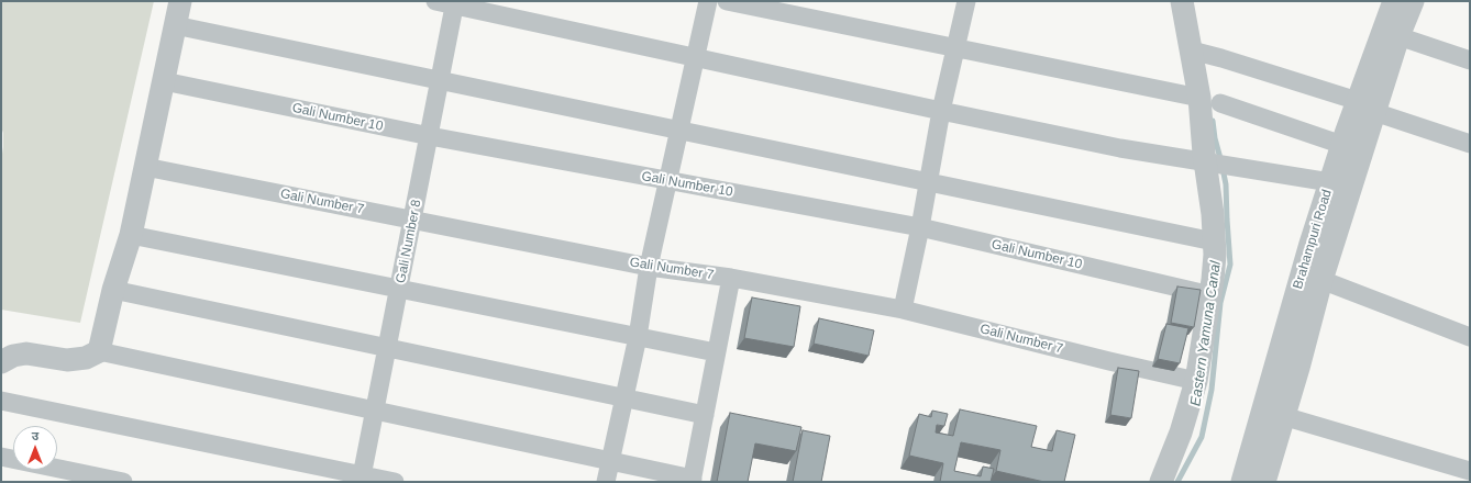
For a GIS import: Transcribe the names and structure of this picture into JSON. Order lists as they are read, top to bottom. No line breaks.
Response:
{"streets":{"street":["Gali Number 10","Gali Number 7","Brahampuri Road","Gali Number 8"]},"crossings":[["Gali Number 10","Gali Number 8"],["Gali Number 7","Gali Number 8"]],"water":["Eastern Yamuna Canal"],"north":"top"}
